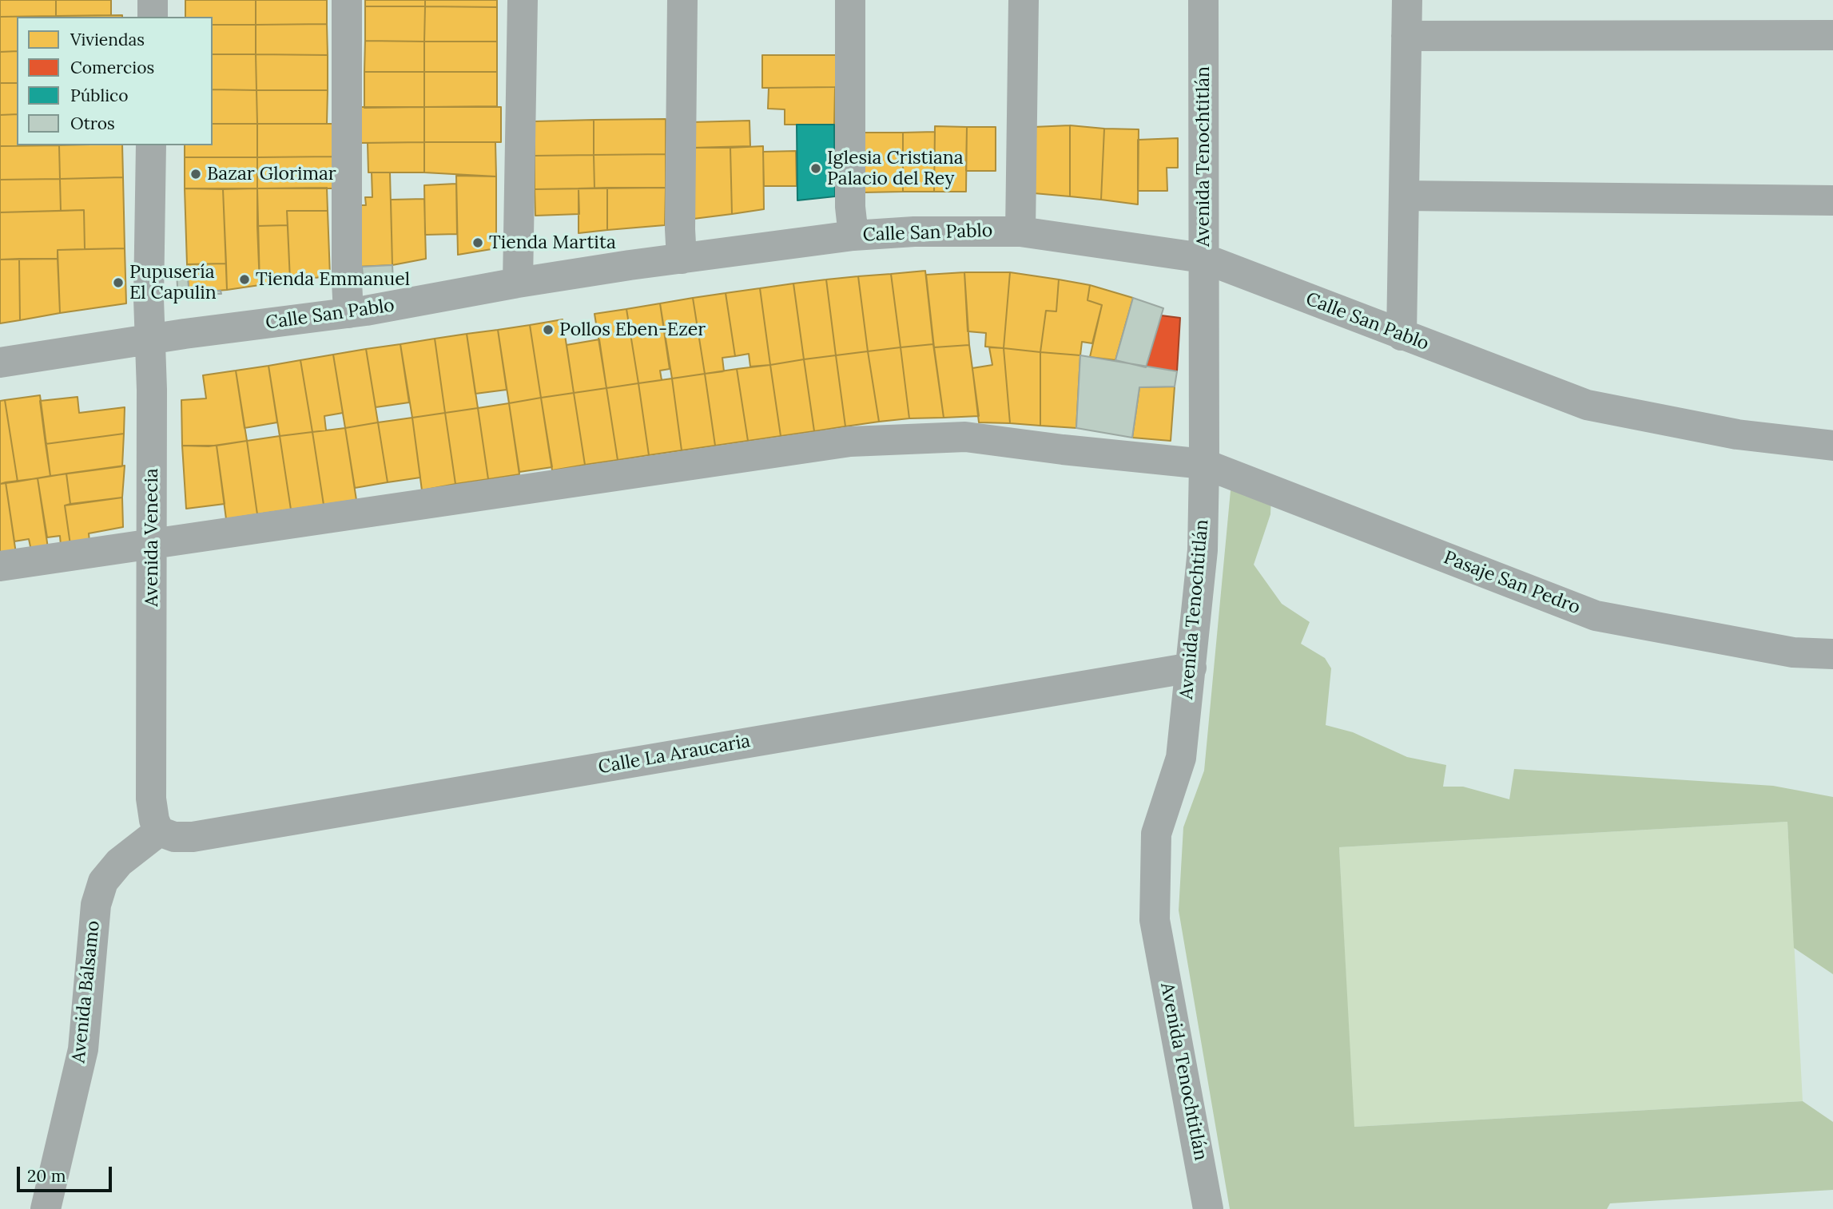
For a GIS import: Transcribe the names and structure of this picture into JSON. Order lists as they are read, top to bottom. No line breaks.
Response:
{"streets":{"street":["Avenida Tenochtitlán","Calle San Pablo","Avenida Venecia","Pasaje San Pedro","Calle La Araucaria","Avenida Bálsamo"]},"crossings":[["Avenida Tenochtitlán","Calle San Pablo"],["Avenida Tenochtitlán","Pasaje San Pedro"],["Avenida Tenochtitlán","Calle La Araucaria"],["Calle San Pablo","Avenida Venecia"],["Avenida Venecia","Pasaje San Pedro"],["Avenida Venecia","Calle La Araucaria"],["Avenida Venecia","Avenida Bálsamo"],["Calle La Araucaria","Avenida Bálsamo"]],"places":["Iglesia Cristiana Palacio del Rey","Bazar Glorimar","Tienda Martita","Tienda Emmanuel","Pupusería El Capulin","Pollos Eben-Ezer"],"legend":["Viviendas","Comercios","Público","Otros"],"scale_bar":"20 m"}
